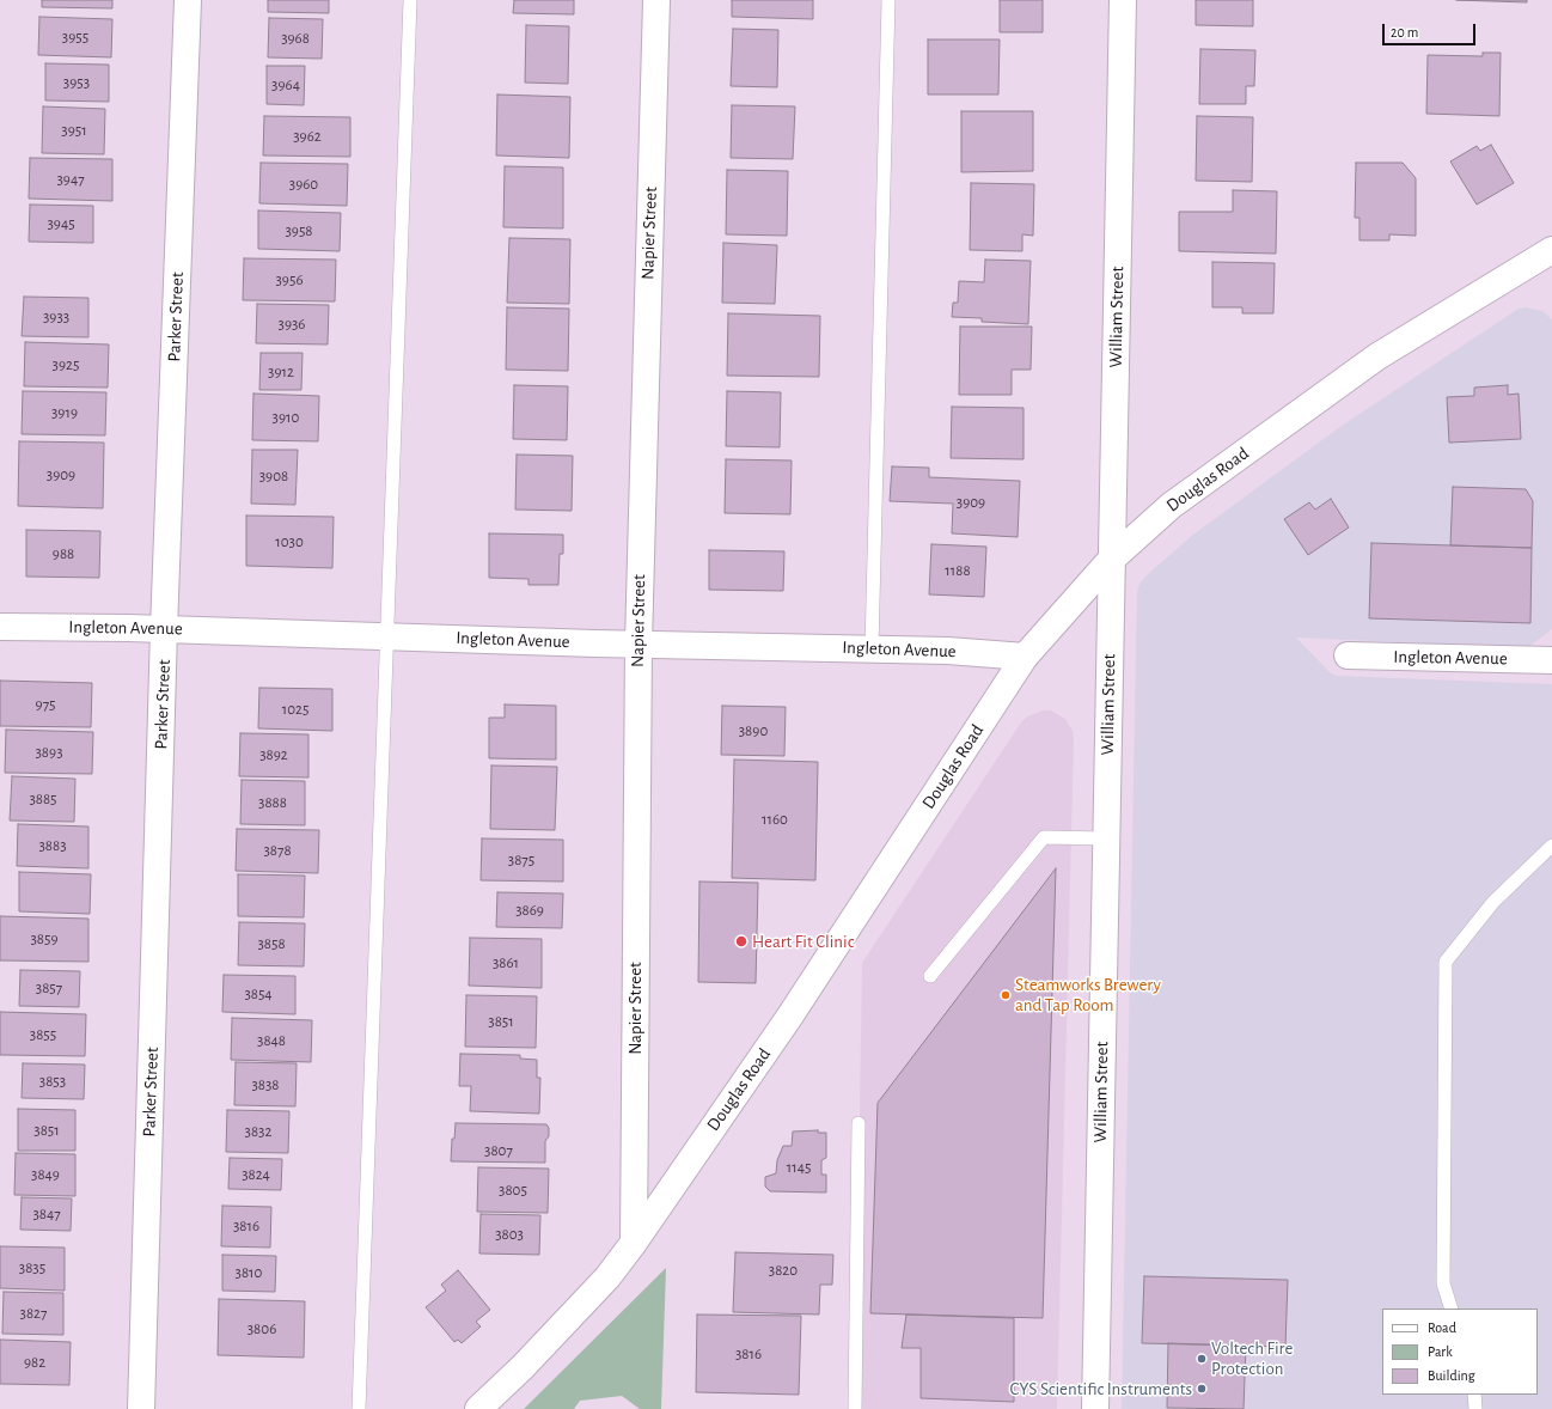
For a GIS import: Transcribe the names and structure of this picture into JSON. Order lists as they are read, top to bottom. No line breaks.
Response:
{"streets":{"street":["Napier Street","Parker Street","William Street","Douglas Road","Ingleton Avenue"]},"crossings":[["Napier Street","Douglas Road"],["Napier Street","Ingleton Avenue"],["Parker Street","Ingleton Avenue"],["William Street","Douglas Road"],["Douglas Road","Ingleton Avenue"]],"places":["Heart Fit Clinic","Steamworks Brewery and Tap Room","Voltech Fire Protection","CYS Scientific Instruments"],"house_numbers":["3955","3968","3953","3964","3951","3962","3947","3960","3945","3958","3956","3933","3936","3925","3912","3919","3910","3909","3908","3909","1030","988","1188","975","1025","3890","3893","3892","3885","3888","1160","3883","3878","3875","3869","3859","3858","3861","3857","3854","3851","3855","3848","3853","3838","3851","3832","3807","1145","3849","3824","3805","3847","3816","3803","3835","3820","3810","3827","3806","3816","982"],"legend":["Road","Park","Building"],"scale_bar":"20 m"}
